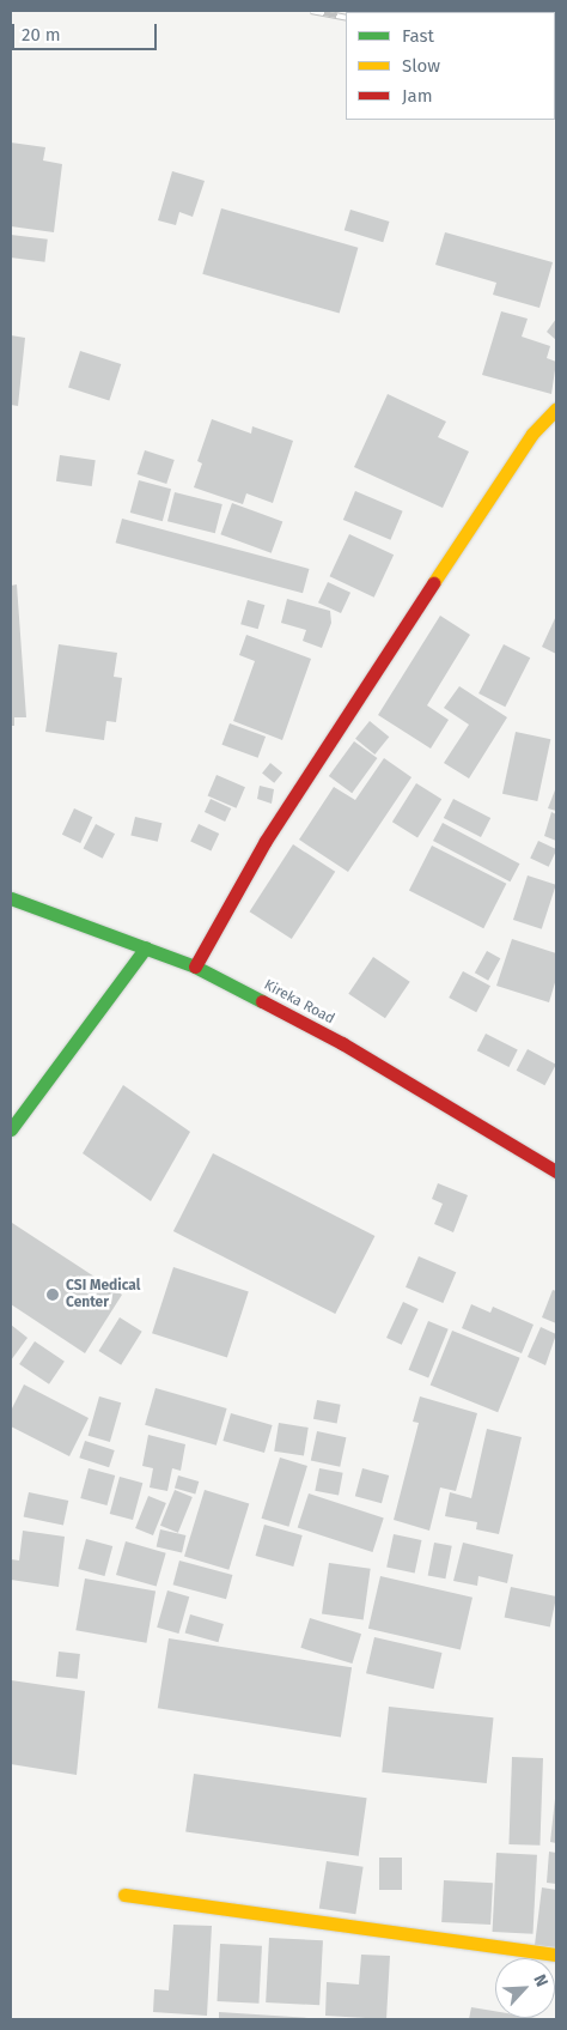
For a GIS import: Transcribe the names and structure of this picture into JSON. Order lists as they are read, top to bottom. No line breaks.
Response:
{"streets":{"street":["Kireka Road"]},"places":["CSI Medical Center"],"legend":["Fast","Slow","Jam"],"scale_bar":"20 m","north":"top right"}
